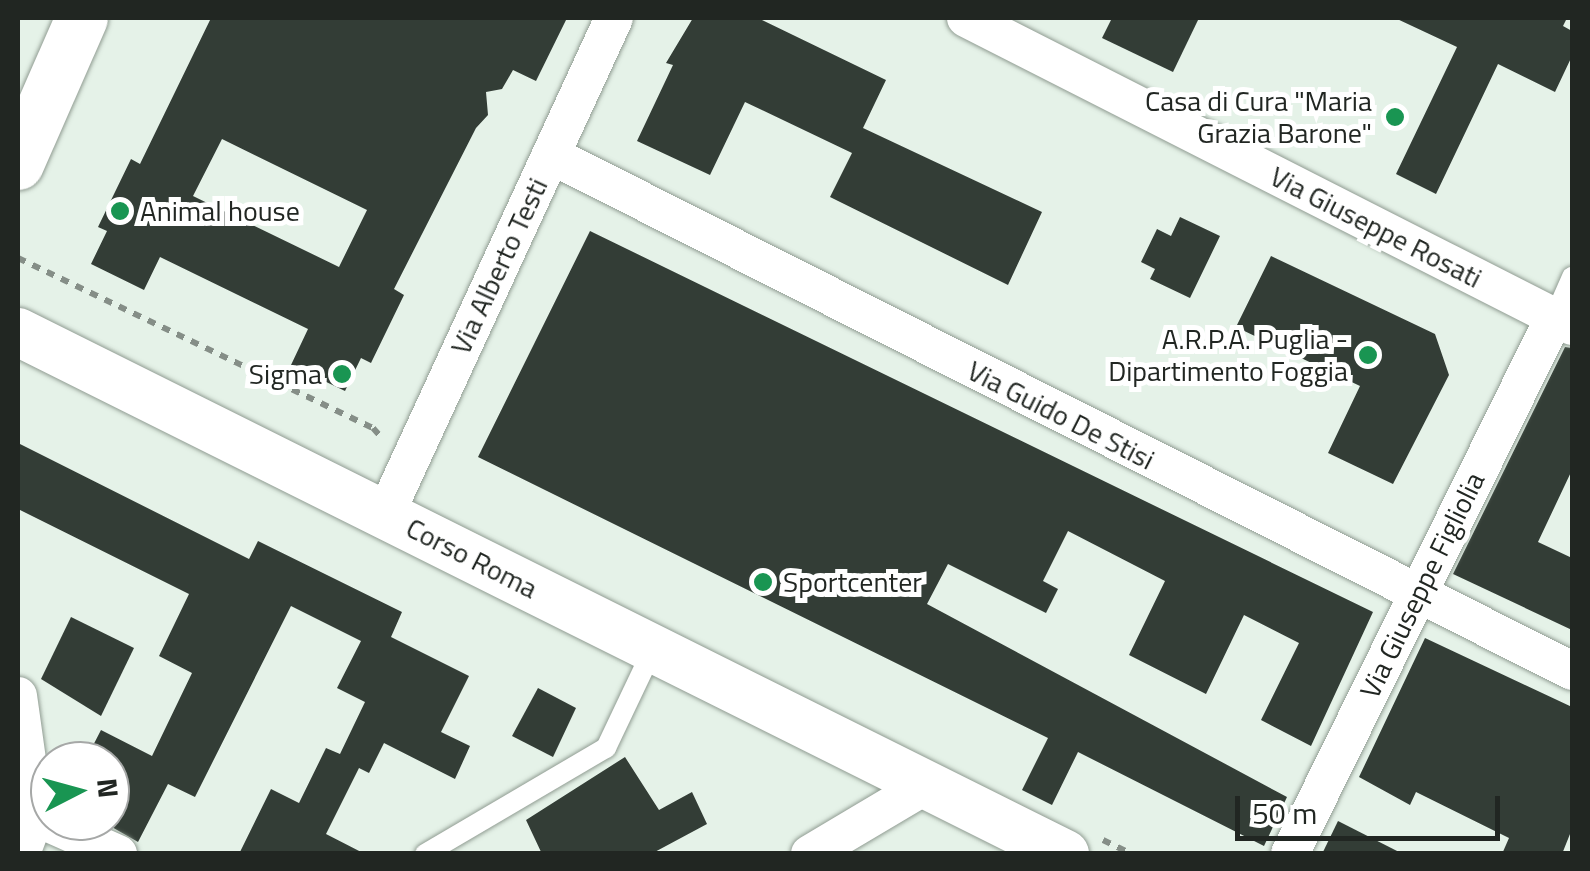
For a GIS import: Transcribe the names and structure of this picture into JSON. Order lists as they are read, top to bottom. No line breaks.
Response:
{"streets":{"street":["Via Giuseppe Rosati","Via Alberto Testi","Via Guido De Stisi","Corso Roma","Via Giuseppe Figliolia"]},"crossings":[["Via Giuseppe Rosati","Via Giuseppe Figliolia"],["Via Alberto Testi","Via Guido De Stisi"],["Via Alberto Testi","Corso Roma"],["Via Guido De Stisi","Via Giuseppe Figliolia"]],"places":["Casa di Cura \"Maria Grazia Barone\"","Animal house","A.R.P.A. Puglia - Dipartimento Foggia","Sigma","Sportcenter"],"scale_bar":"50 m","north":"right"}
